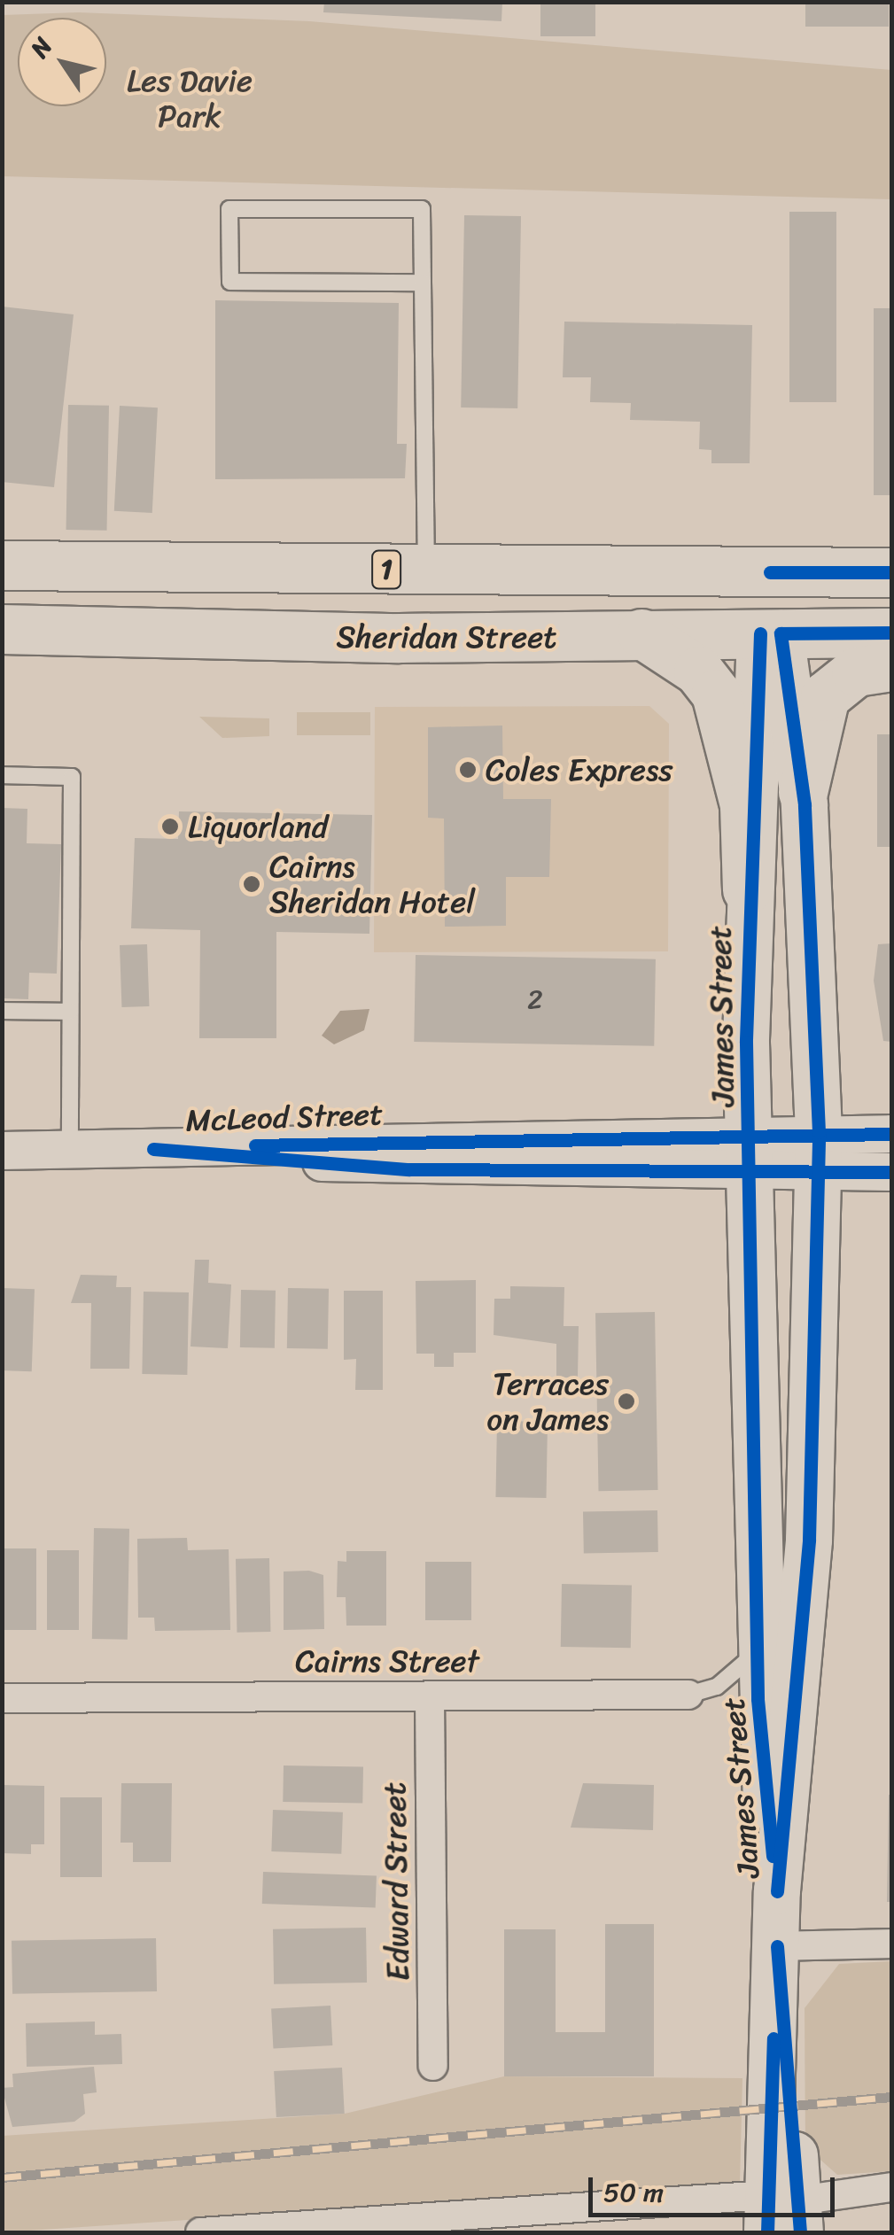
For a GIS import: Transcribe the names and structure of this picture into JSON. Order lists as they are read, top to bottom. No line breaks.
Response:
{"streets":{"highway":["1","Sheridan Street"],"main road":["James Street"],"street":["McLeod Street","Cairns Street","Edward Street"]},"crossings":[["Sheridan Street","James Street"],["James Street","McLeod Street"],["James Street","Cairns Street"],["Cairns Street","Edward Street"]],"parks":["Les Davie Park"],"places":["Coles Express","Liquorland","Cairns Sheridan Hotel","Terraces on James"],"house_numbers":["2"],"scale_bar":"50 m","north":"top left"}
